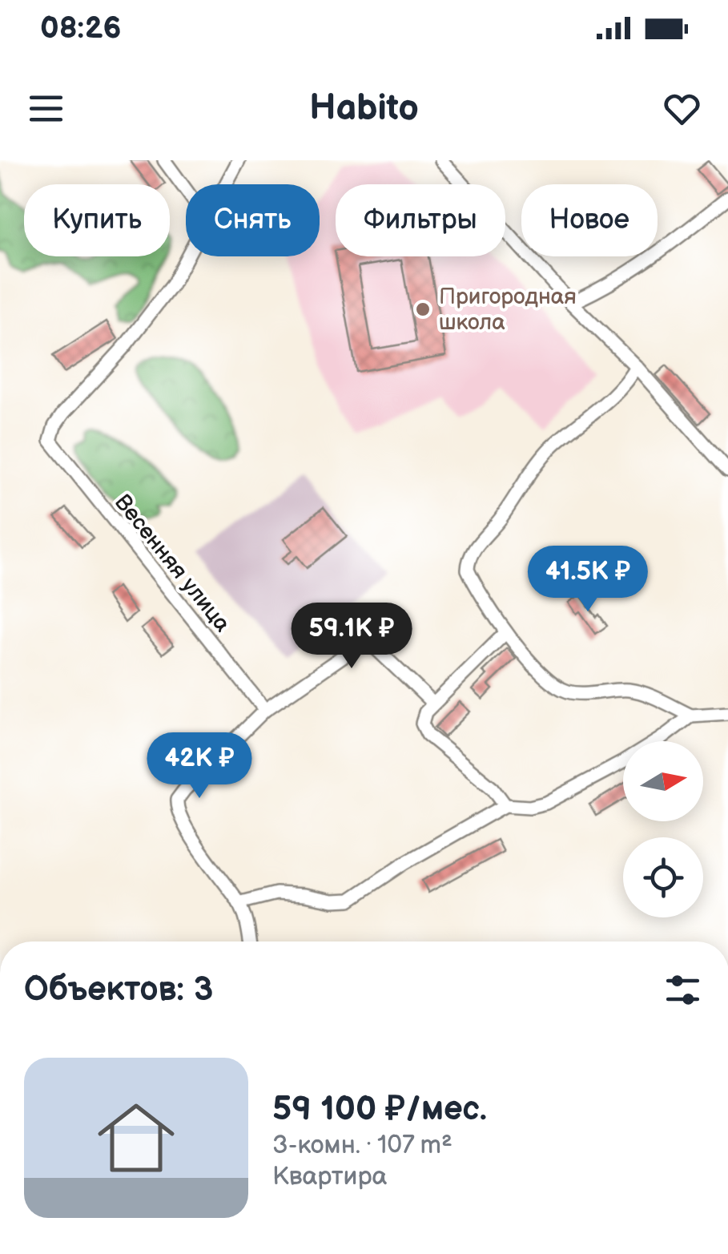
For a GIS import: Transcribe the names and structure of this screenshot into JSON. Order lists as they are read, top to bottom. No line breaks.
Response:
{"streets":{"street":["Весенняя улица"]},"places":["Пригородная школа"],"north":"right","page":{"status":"08:26","header":"Habito","chip":["Купить","Снять","Фильтры","Новое"],"price":["41.5K ₽","59.1K ₽","42K ₽"],"heading":"Объектов: 3","list":[{"name":"59 100 ₽/мес.","note":"3-комн. · 107 m² · Квартира"}]}}
